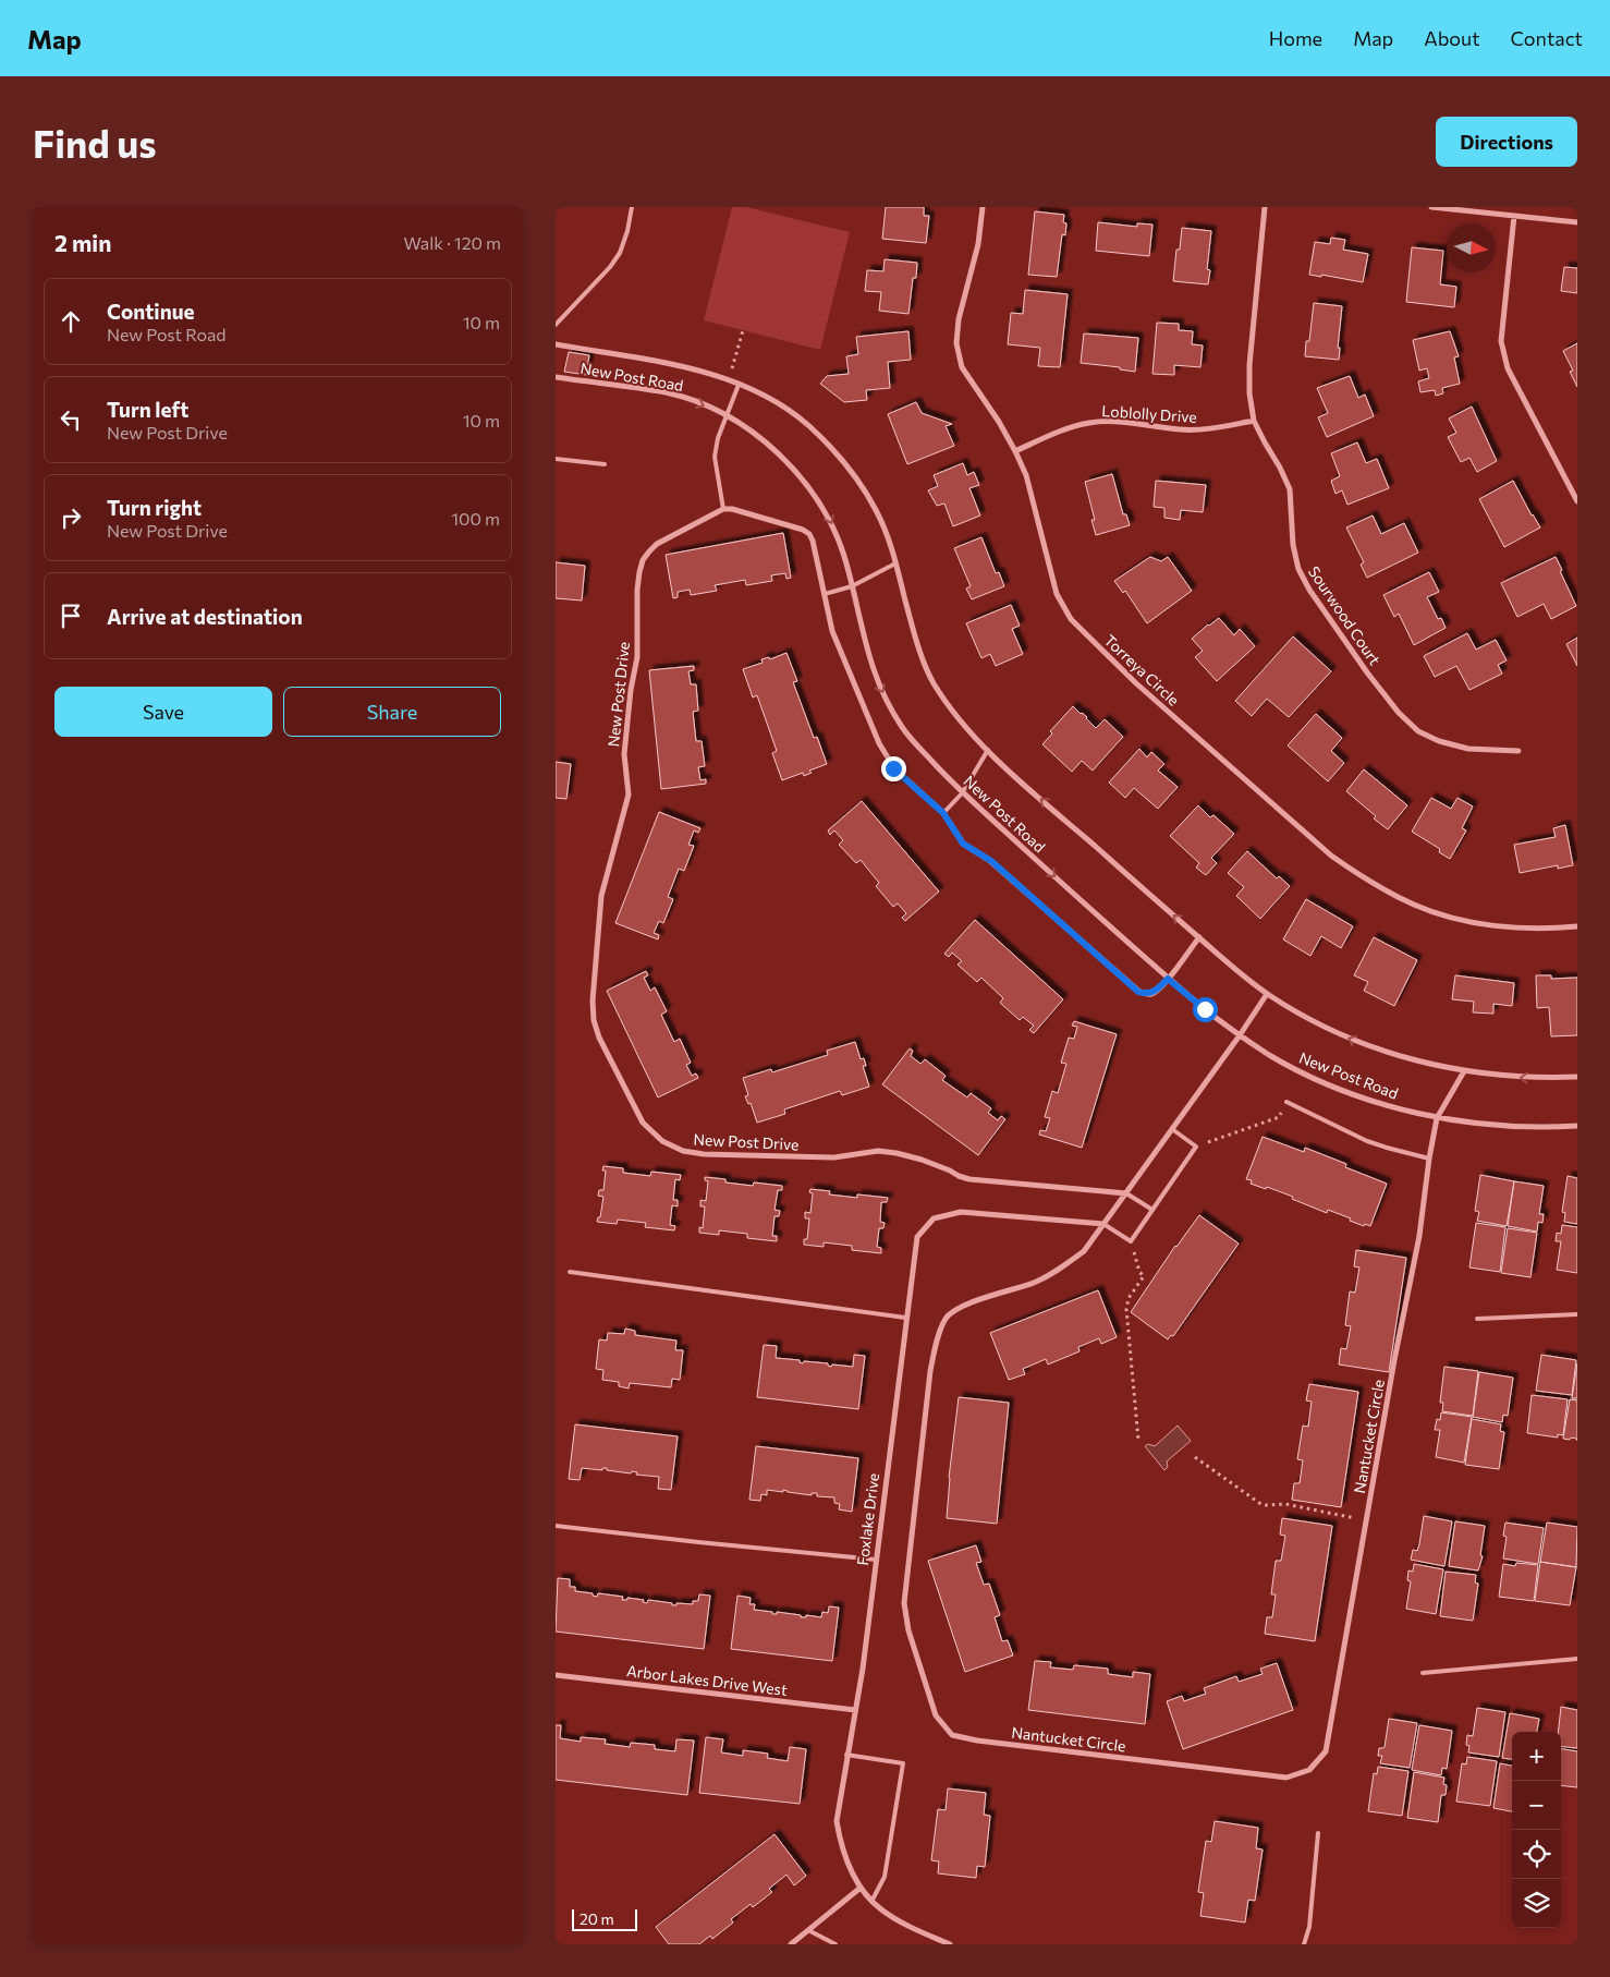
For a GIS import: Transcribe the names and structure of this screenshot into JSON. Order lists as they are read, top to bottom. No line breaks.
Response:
{"streets":{"street":["New Post Road","Loblolly Drive","Sourwood Court","Torreya Circle","New Post Drive","Nantucket Circle","Foxlake Drive","Arbor Lakes Drive West"]},"crossings":[["New Post Road","Nantucket Circle"],["Loblolly Drive","Sourwood Court"],["Loblolly Drive","Torreya Circle"],["New Post Drive","Nantucket Circle"],["Nantucket Circle","Foxlake Drive"],["Foxlake Drive","Arbor Lakes Drive West"]],"scale_bar":"20 m","north":"right","page":{"header":"Map","nav":["Home","Map","About","Contact"],"buttons":["Directions",["Save","Share"]],"title":"Find us","heading":["2 min","Walk · 120 m"],"list":[["Continue","New Post Road","10 m"],["Turn left","New Post Drive","10 m"],["Turn right","New Post Drive","100 m"],"Arrive at destination"],"map_buttons":["+","−"],"scale":"20 m"}}
